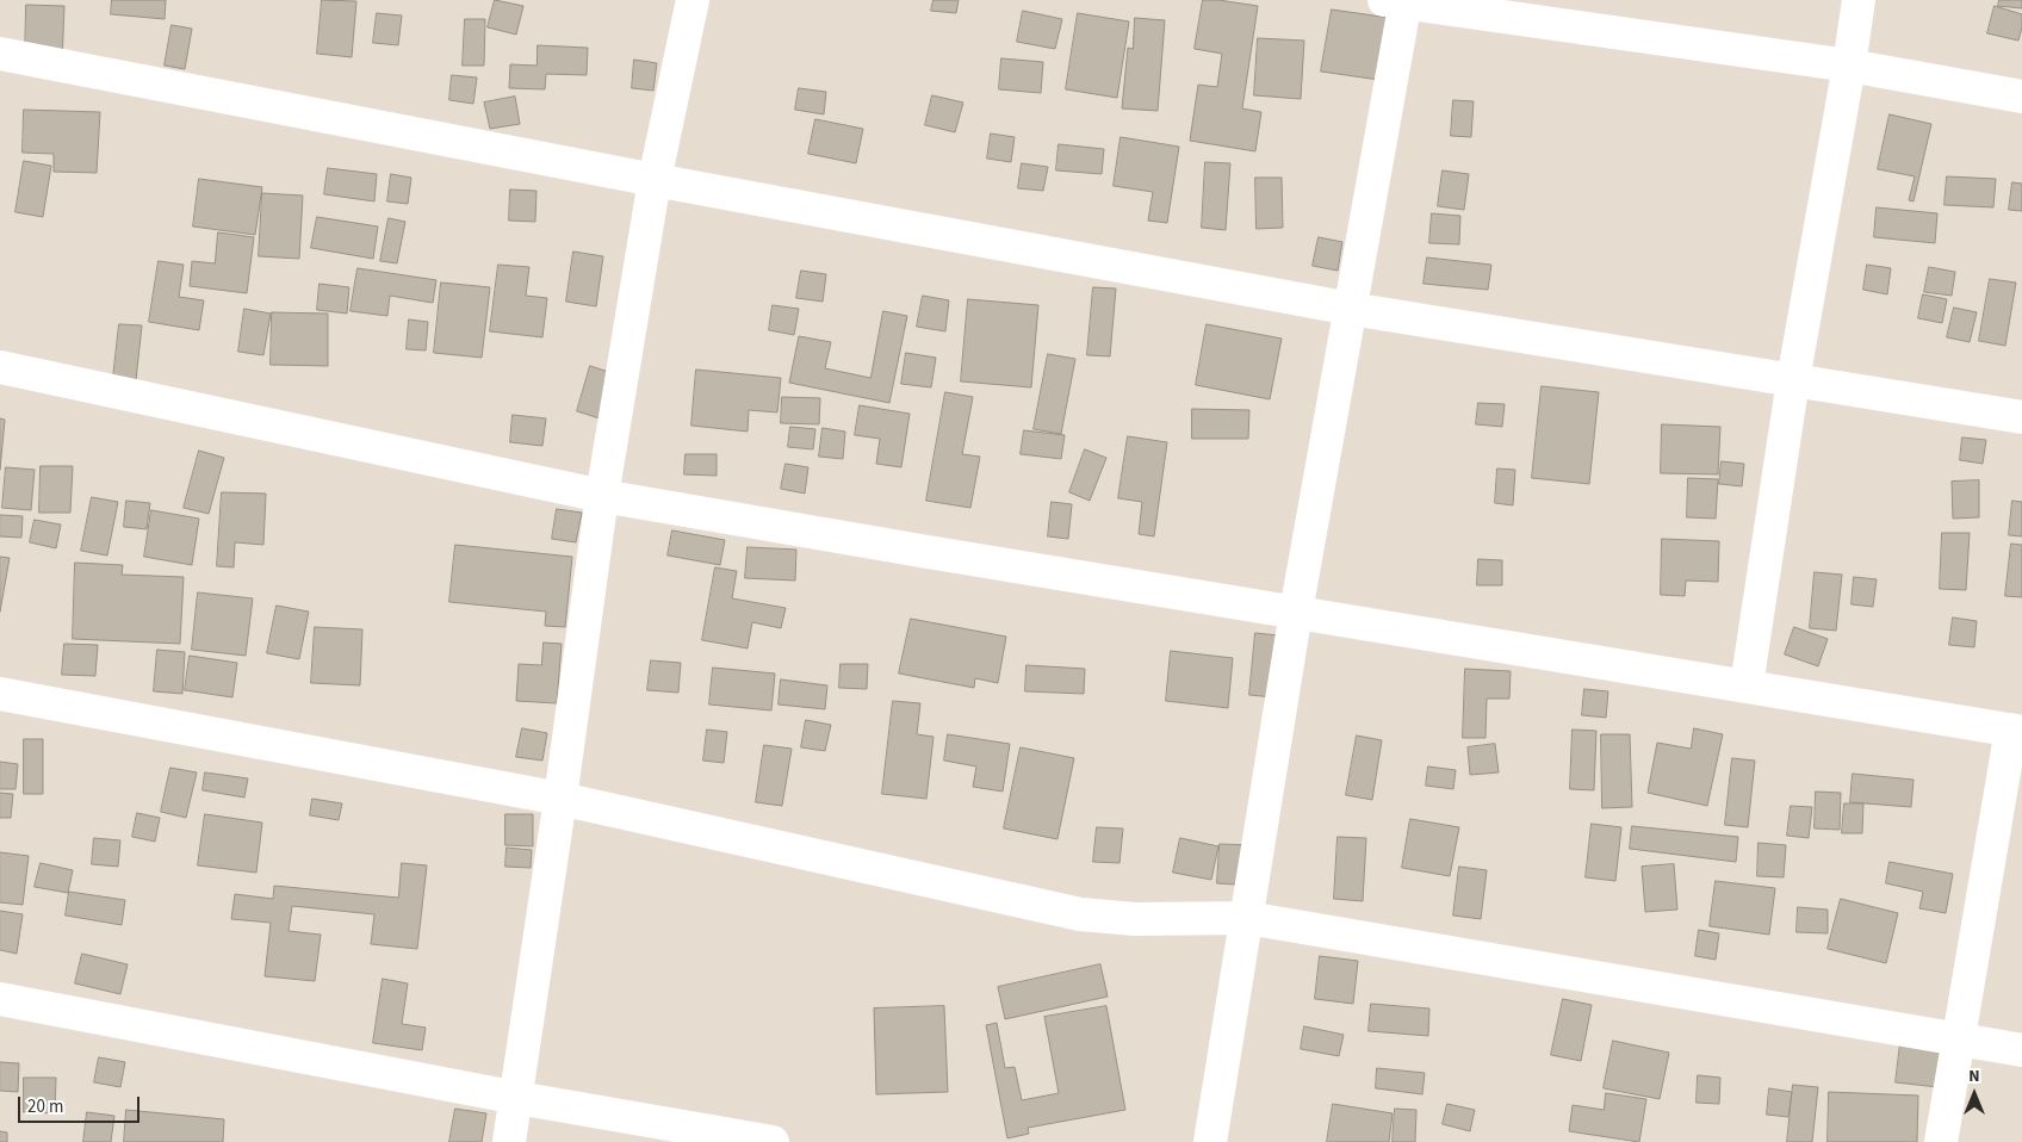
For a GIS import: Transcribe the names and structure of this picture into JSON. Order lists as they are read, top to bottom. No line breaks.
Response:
{"scale_bar":"20 m","north":"top"}
